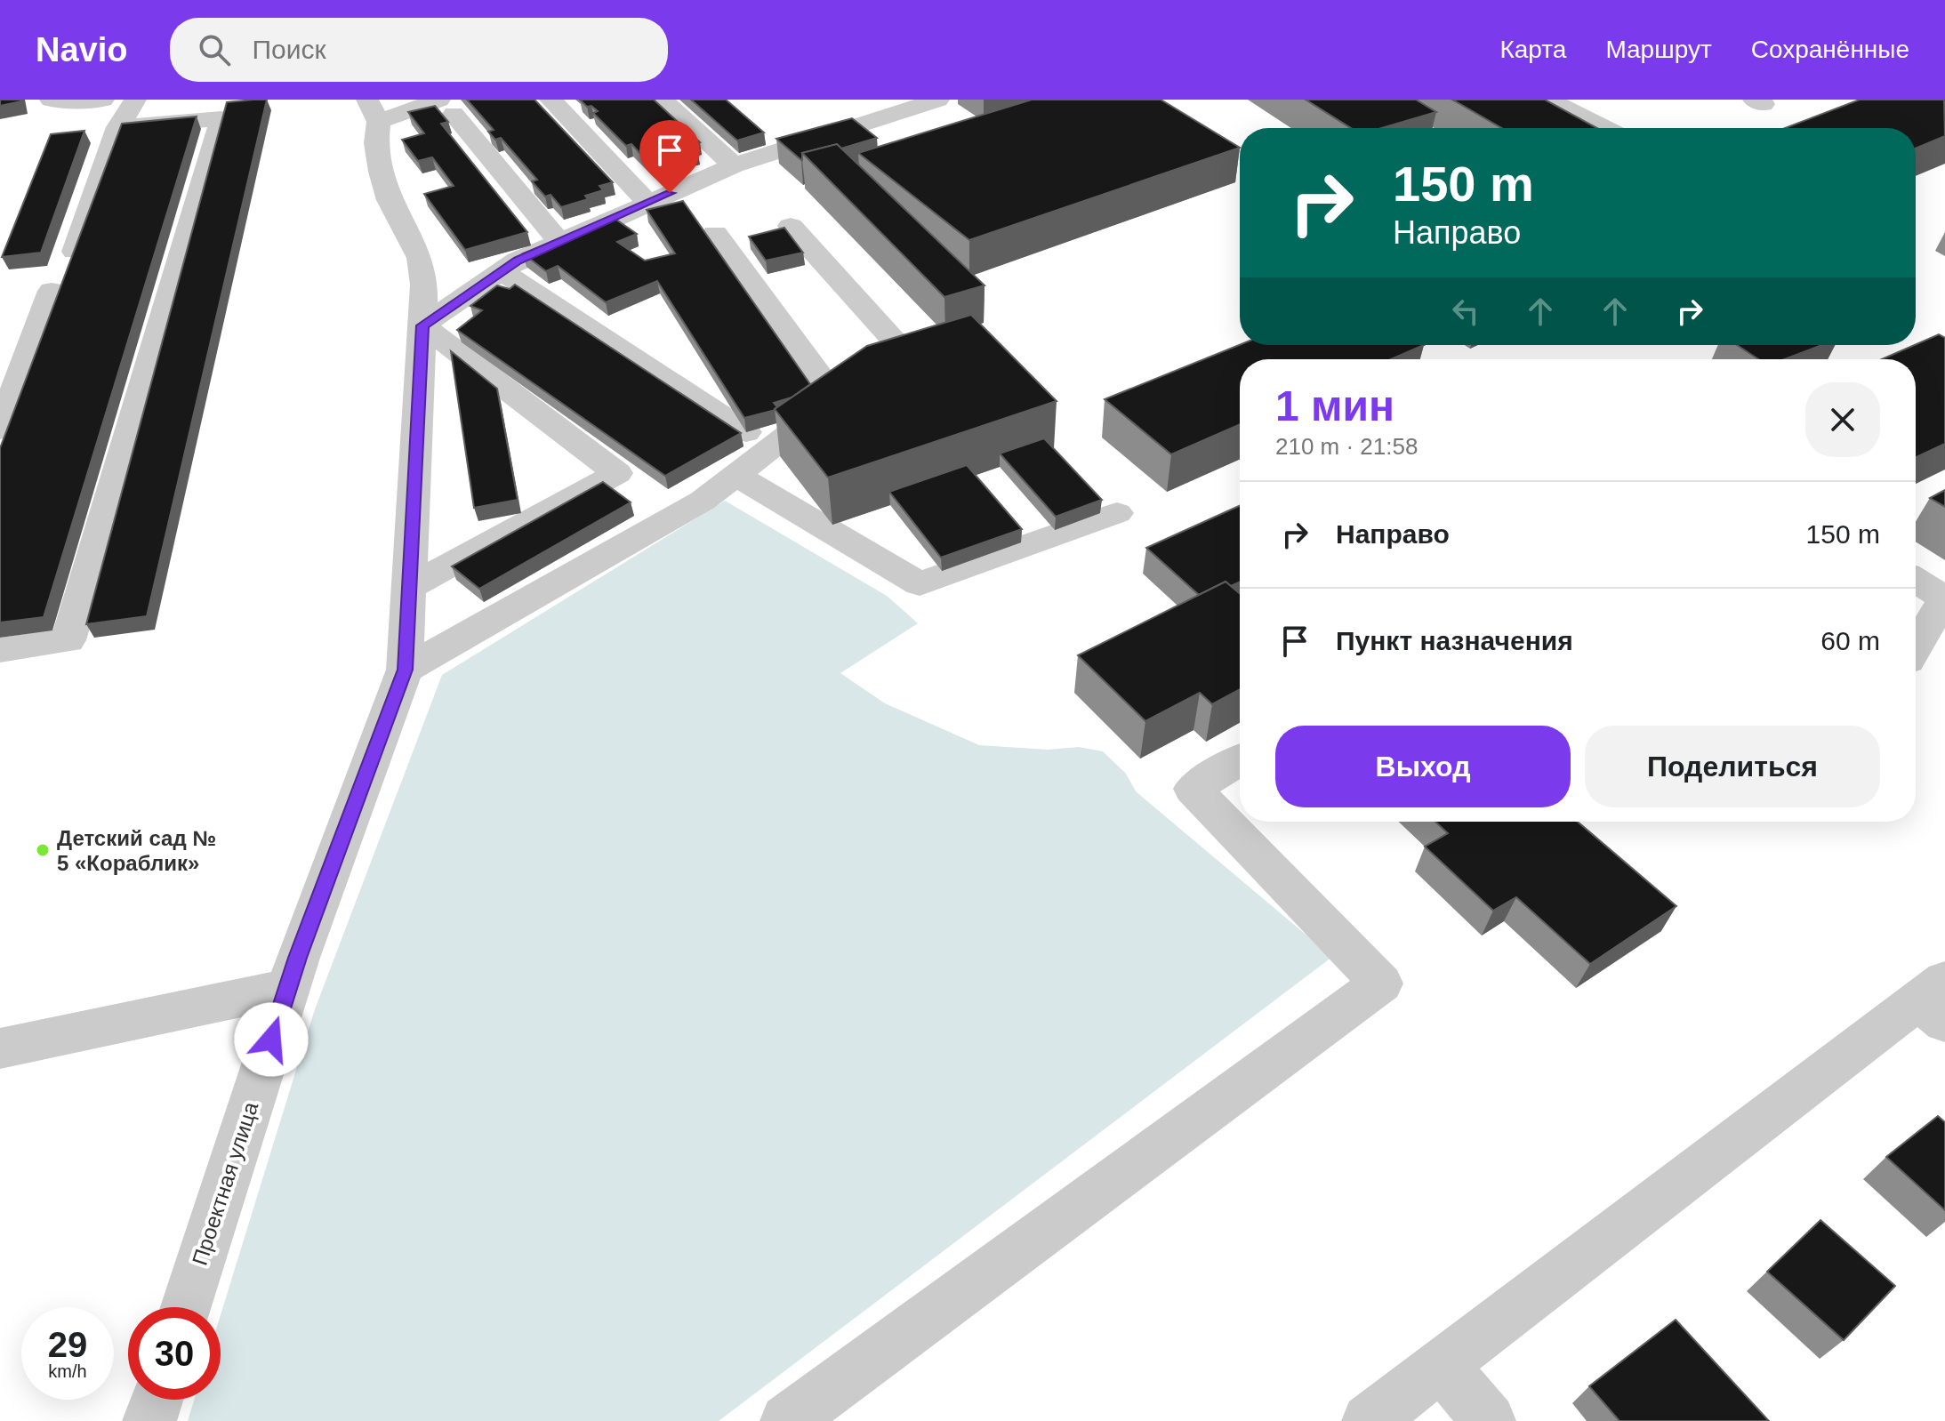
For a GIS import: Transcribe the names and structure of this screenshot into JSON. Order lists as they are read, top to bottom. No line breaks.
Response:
{"streets":{"street":["Проектная улица"]},"places":["Детский сад № 5 «Кораблик»"],"page":{"header":"Navio","search":"Поиск","nav":["Карта","Маршрут","Сохранённые"],"turn":["150 m","Направо"],"heading":["1 мин","210 m · 21:58"],"list":[{"name":"Направо","value":"150 m"},{"name":"Пункт назначения","value":"60 m"}],"buttons":["Выход","Поделиться"],"speed":"29 km/h","limit":"30"}}
